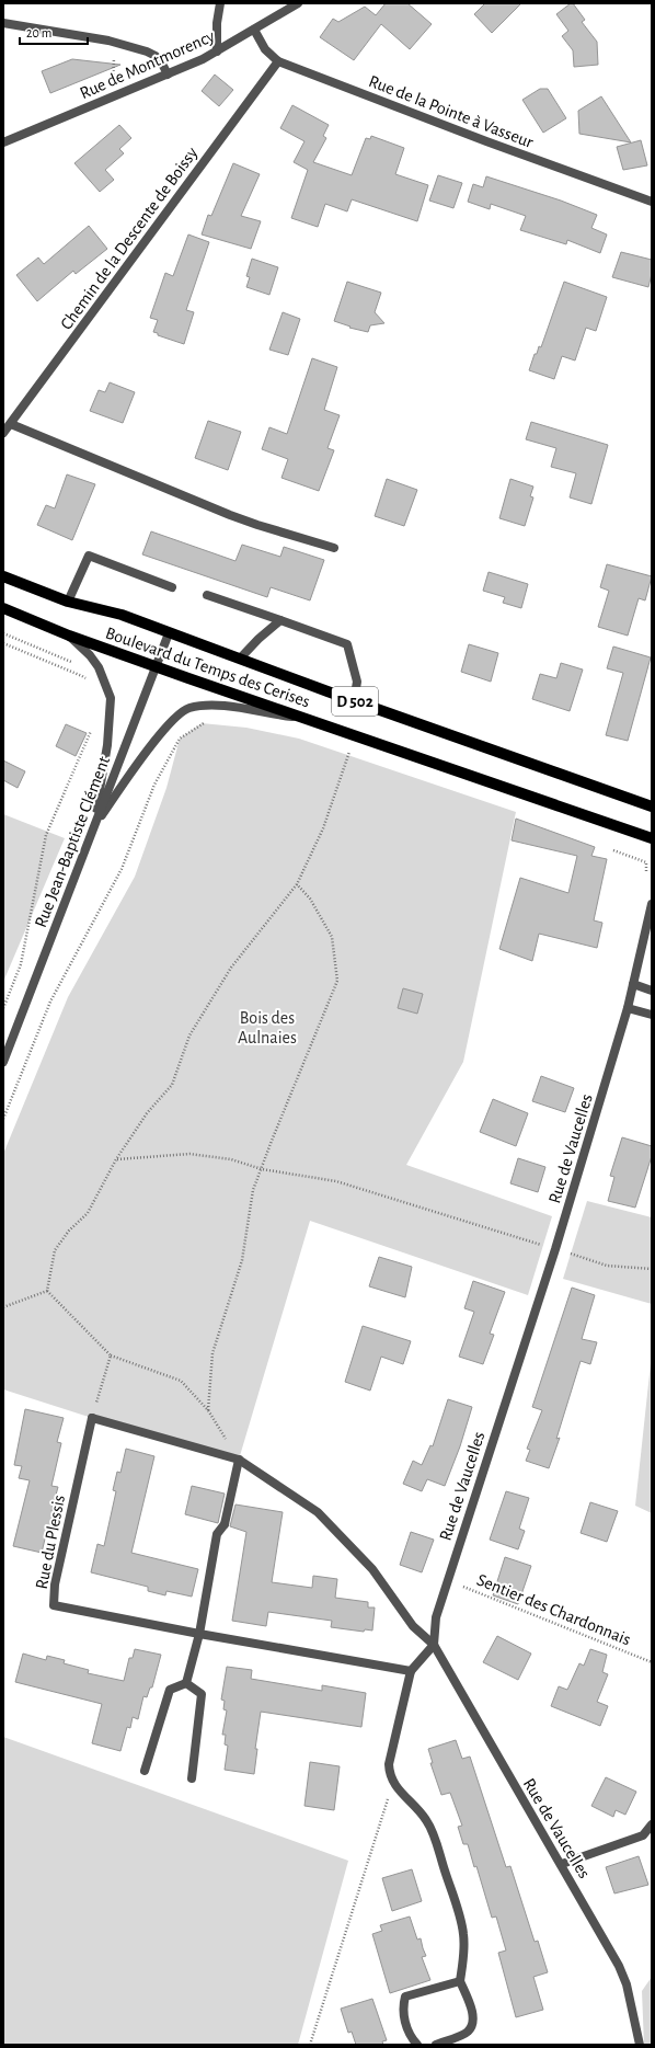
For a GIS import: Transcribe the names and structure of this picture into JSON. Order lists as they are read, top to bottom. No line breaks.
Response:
{"streets":{"main road":["Boulevard du Temps des Cerises","D 502"],"street":["Rue de Montmorency","Rue de la Pointe à Vasseur","Chemin de la Descente de Boissy","Rue Jean-Baptiste Clément","Rue de Vaucelles","Rue du Plessis"],"path":["Sentier des Chardonnais"]},"crossings":[["Rue de Montmorency","Rue de la Pointe à Vasseur"],["Rue de la Pointe à Vasseur","Chemin de la Descente de Boissy"],["Boulevard du Temps des Cerises","Rue Jean-Baptiste Clément"],["Rue de Vaucelles","Sentier des Chardonnais"]],"parks":["Bois des Aulnaies"],"scale_bar":"20 m"}
